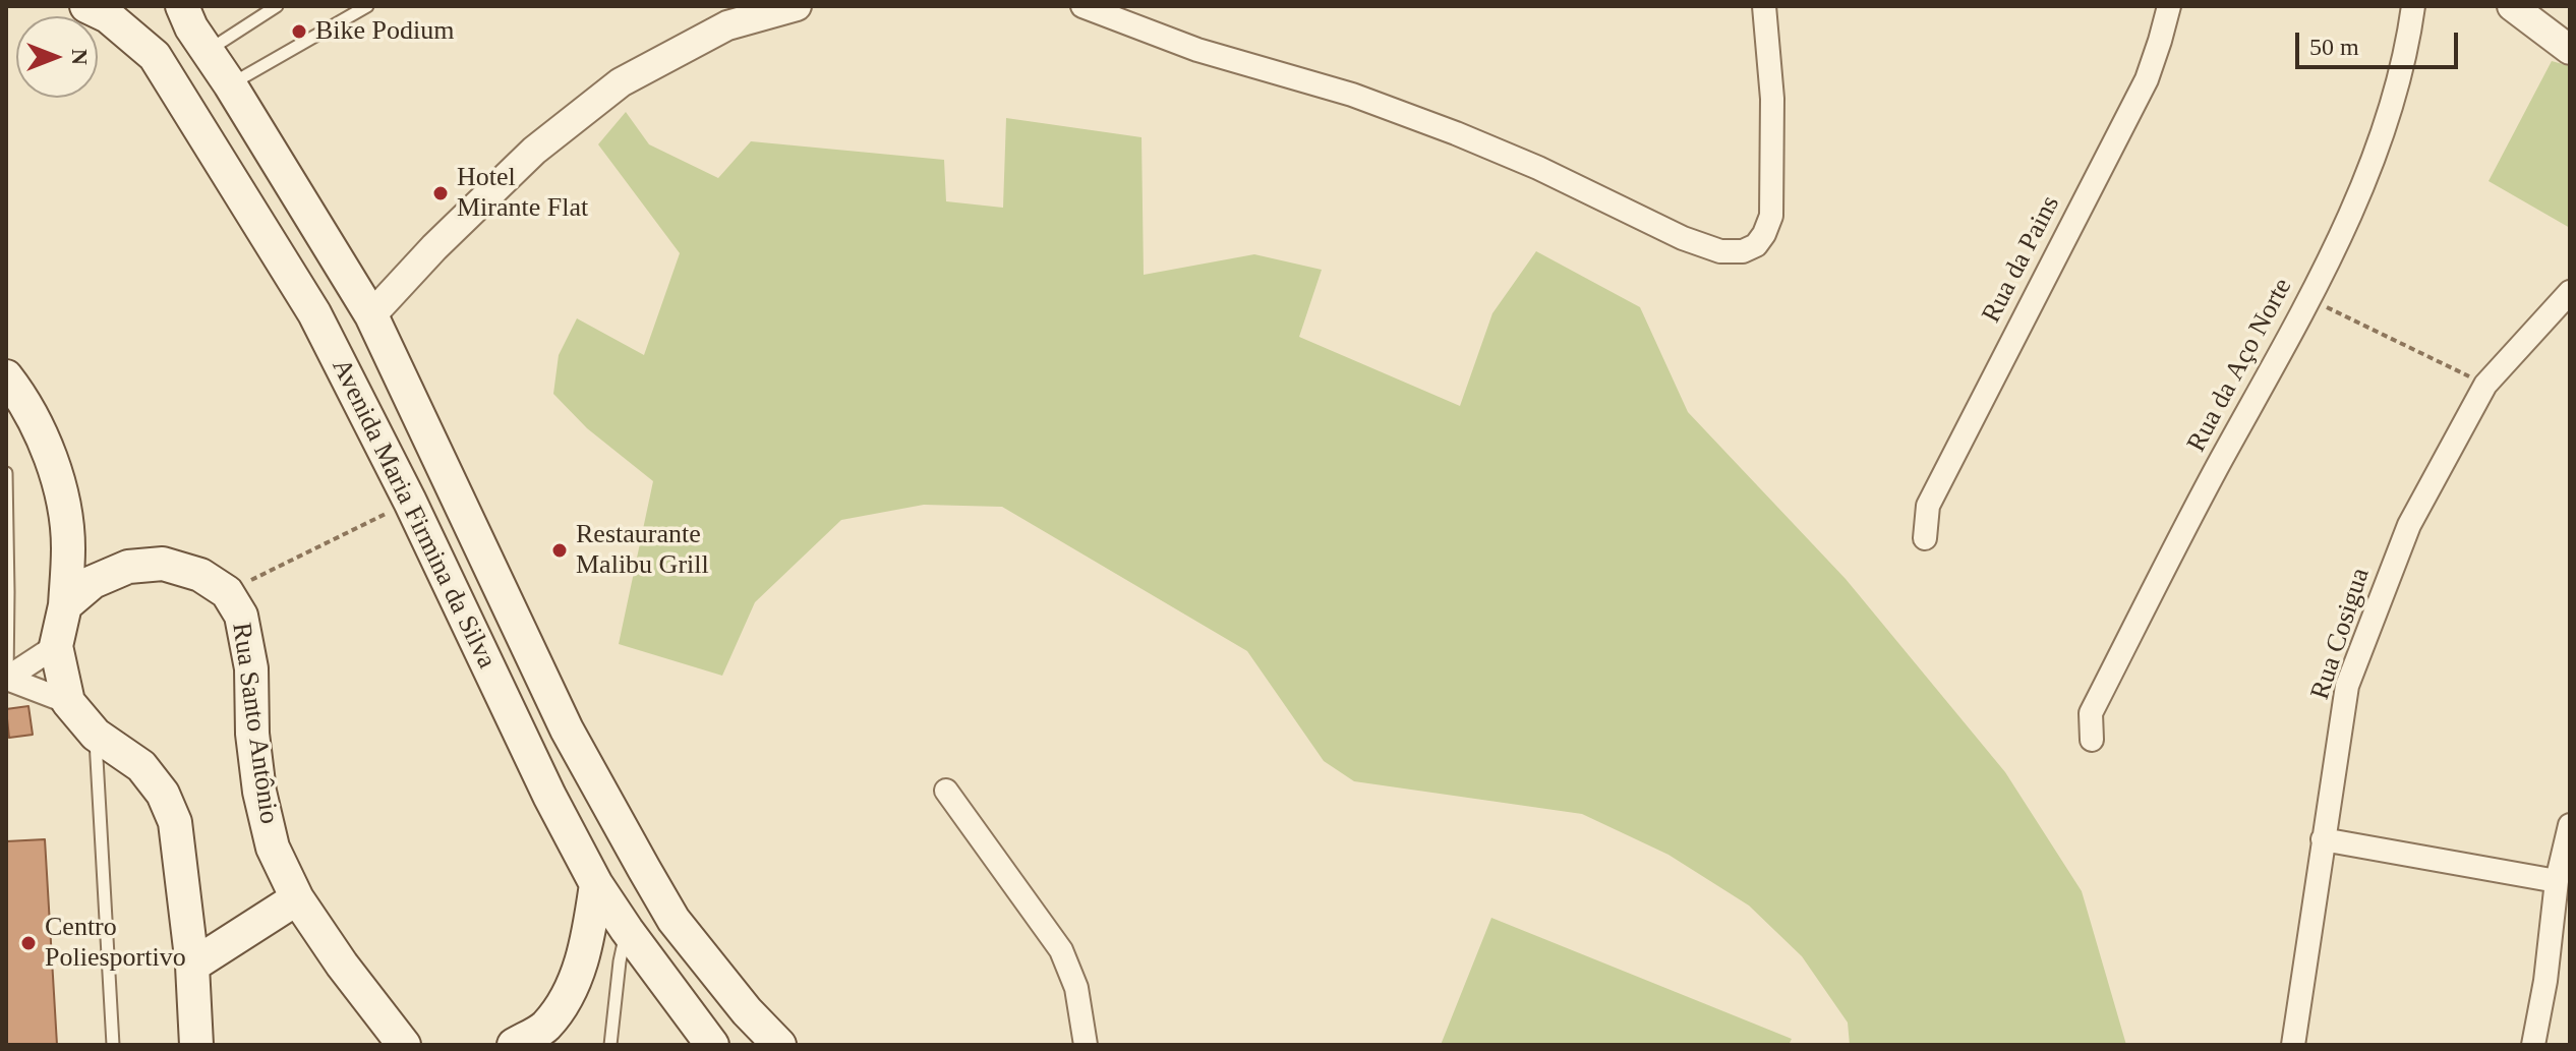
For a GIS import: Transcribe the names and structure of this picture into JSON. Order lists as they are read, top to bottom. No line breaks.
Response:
{"streets":{"main road":["Avenida Maria Firmina da Silva","Rua Santo Antônio"],"street":["Rua da Pains","Rua da Aço Norte","Rua Cosigua"]},"places":["Bike Podium","Hotel Mirante Flat","Restaurante Malibu Grill","Centro Poliesportivo"],"scale_bar":"50 m","north":"right"}
